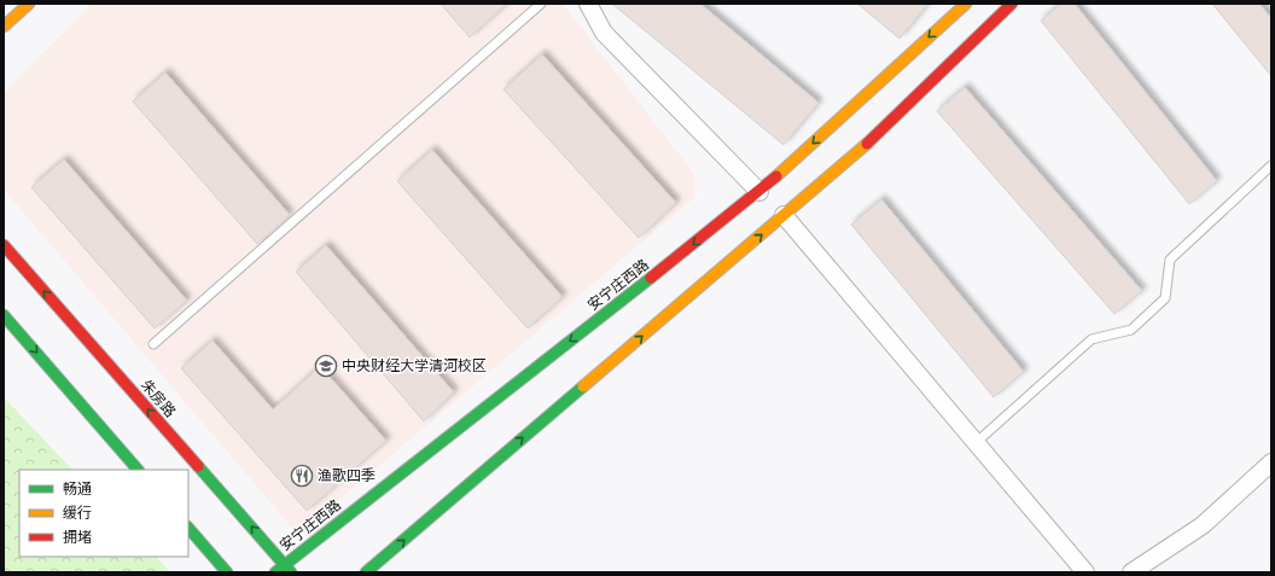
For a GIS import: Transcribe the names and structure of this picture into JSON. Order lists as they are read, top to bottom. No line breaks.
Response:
{"streets":{"main road":["安宁庄西路","朱房路"]},"crossings":[["安宁庄西路","朱房路"]],"places":{"school or university":["中央财经大学清河校区"],"restaurant":["渔歌四季"]},"legend":["畅通","缓行","拥堵"]}
